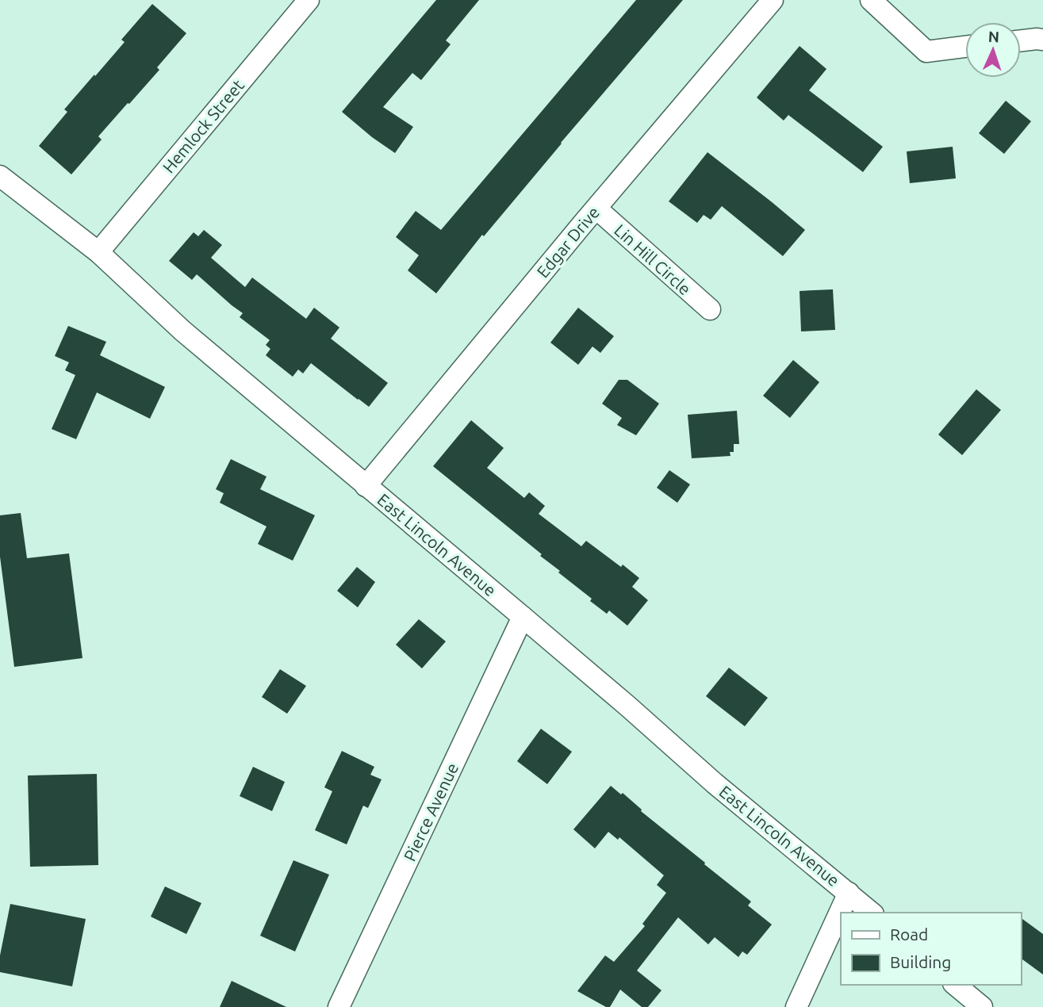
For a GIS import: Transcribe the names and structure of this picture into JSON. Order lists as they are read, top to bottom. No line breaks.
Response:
{"streets":{"street":["Hemlock Street","Edgar Drive","Lin Hill Circle","East Lincoln Avenue","Pierce Avenue"]},"crossings":[["Hemlock Street","East Lincoln Avenue"],["Edgar Drive","Lin Hill Circle"],["Edgar Drive","East Lincoln Avenue"],["East Lincoln Avenue","Pierce Avenue"]],"legend":["Road","Building"],"north":"top"}
